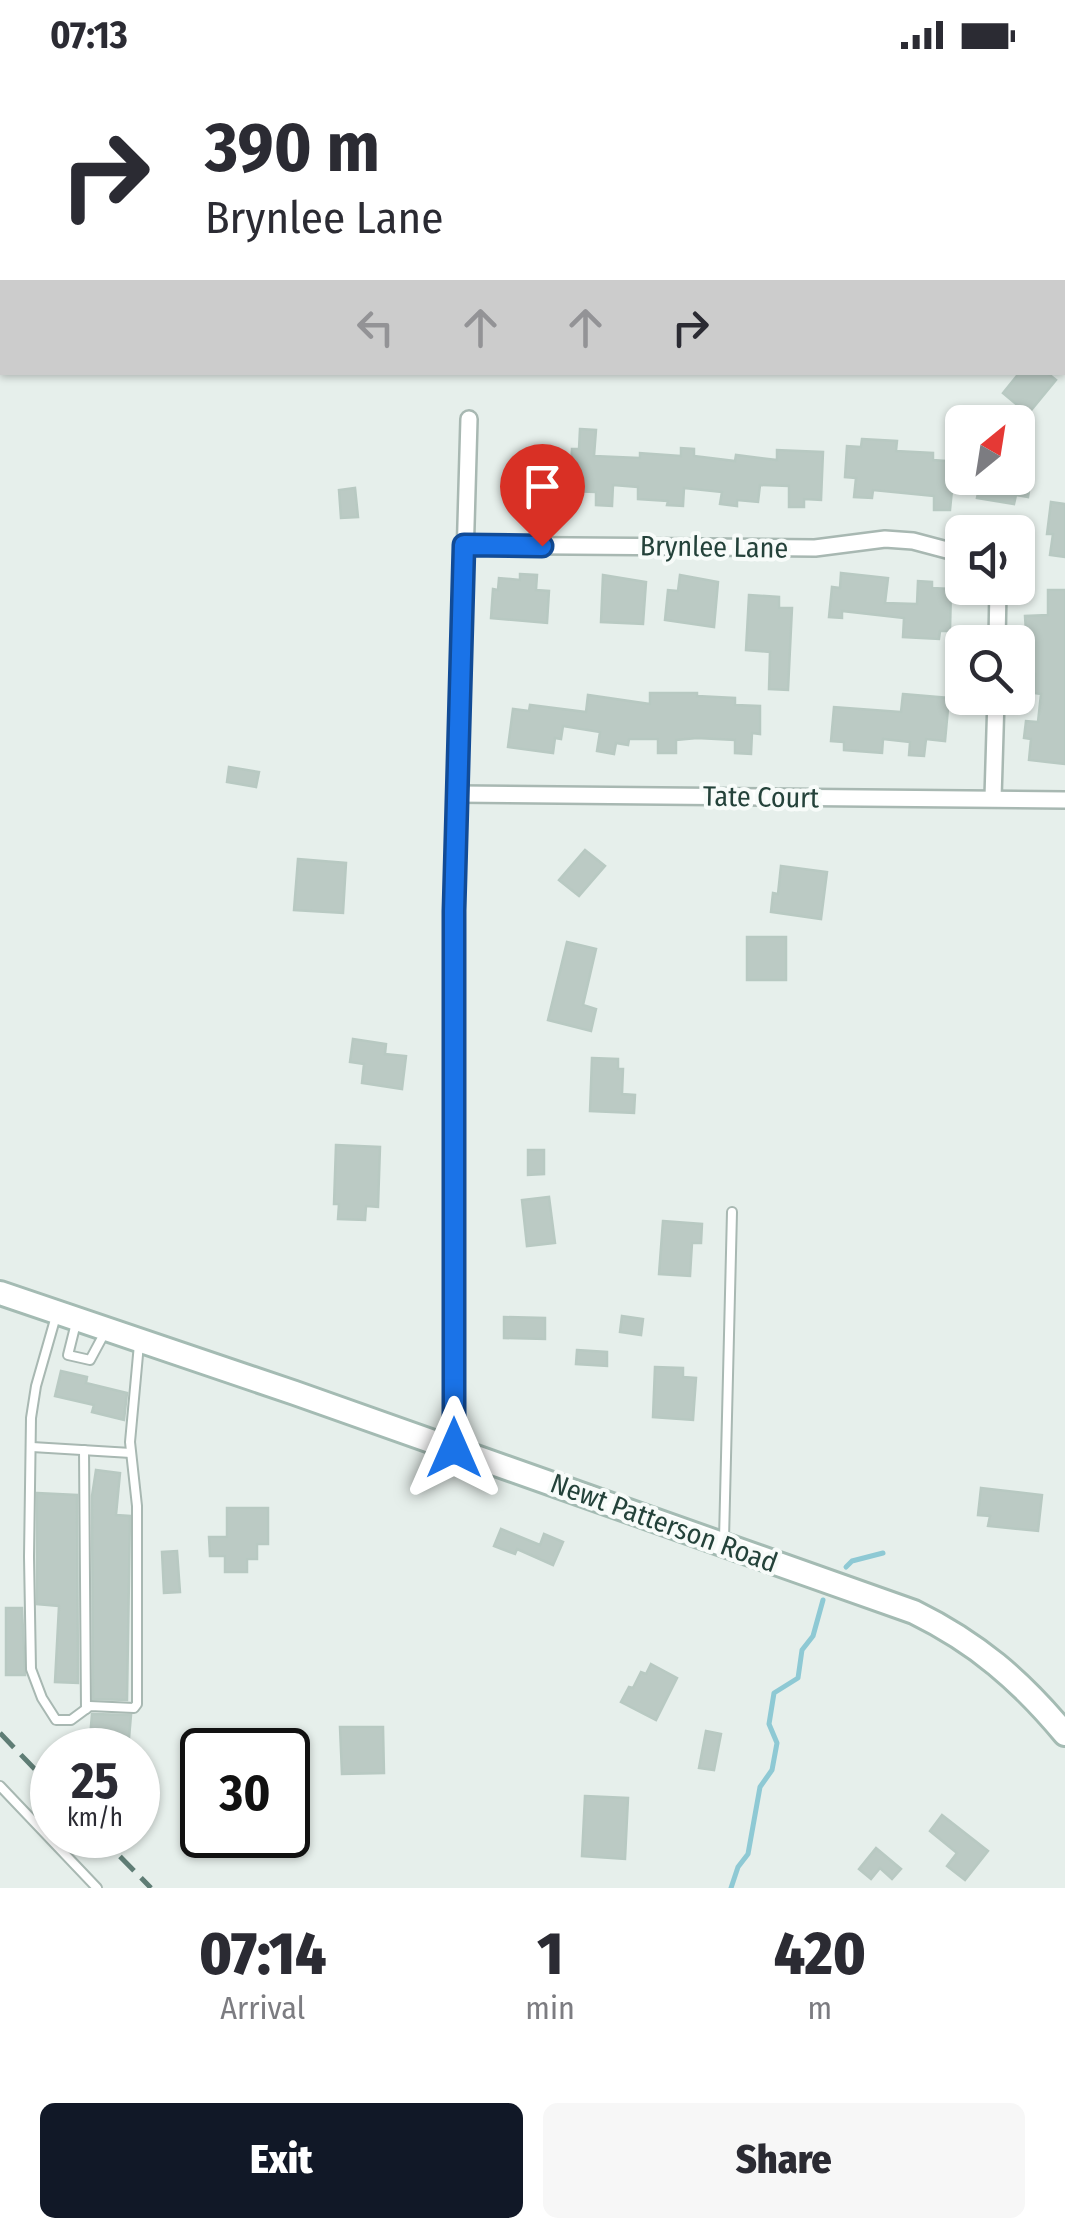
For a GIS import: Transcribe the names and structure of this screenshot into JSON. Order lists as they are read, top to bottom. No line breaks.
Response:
{"streets":{"street":["Brynlee Lane","Tate Court","Newt Patterson Road"]},"north":"top right","page":{"status":"07:13","turn":["390 m","Brynlee Lane"],"speed":"25 km/h","limit":"30","eta":["07:14","Arrival","1","min","420","m"],"buttons":["Exit","Share"]}}
